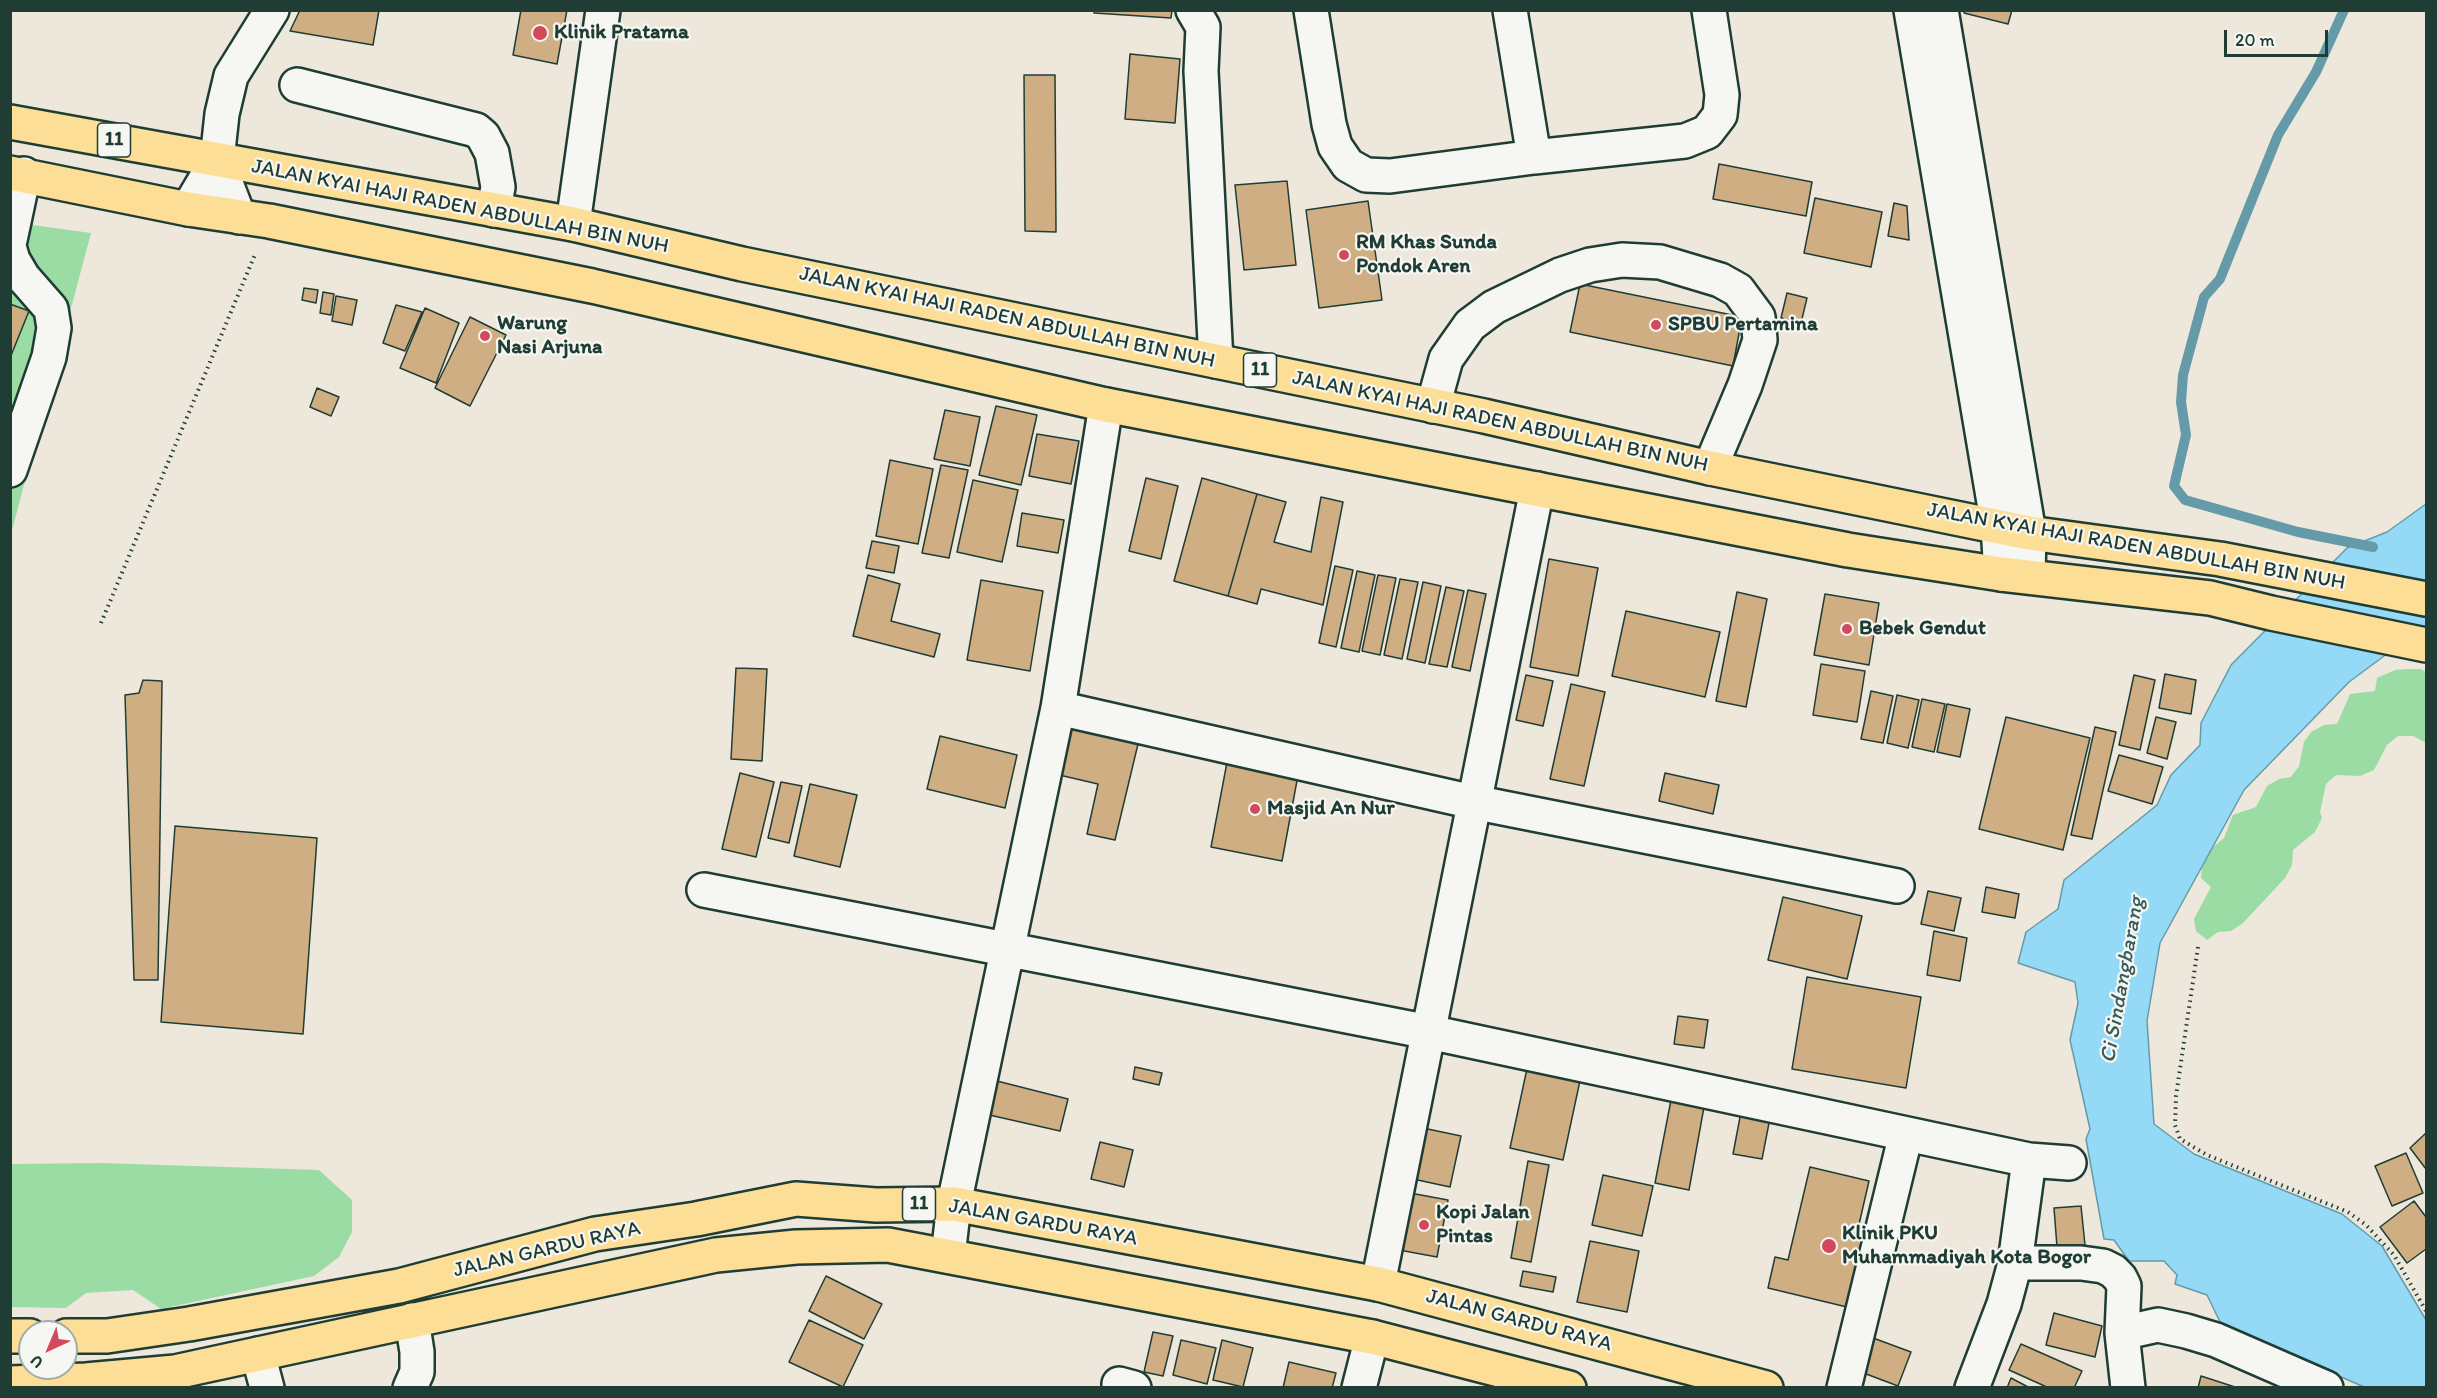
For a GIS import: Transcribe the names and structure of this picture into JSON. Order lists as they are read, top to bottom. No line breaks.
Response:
{"streets":{"highway":["11","JALAN KYAI HAJI RADEN ABDULLAH BIN NUH","JALAN GARDU RAYA"]},"water":["Ci Sindangbarang"],"places":["Klinik Pratama","RM Khas Sunda Pondok Aren","SPBU Pertamina","Warung Nasi Arjuna","Bebek Gendut","Masjid An Nur","Kopi Jalan Pintas","Klinik PKU Muhammadiyah Kota Bogor"],"scale_bar":"20 m","north":"bottom left"}
